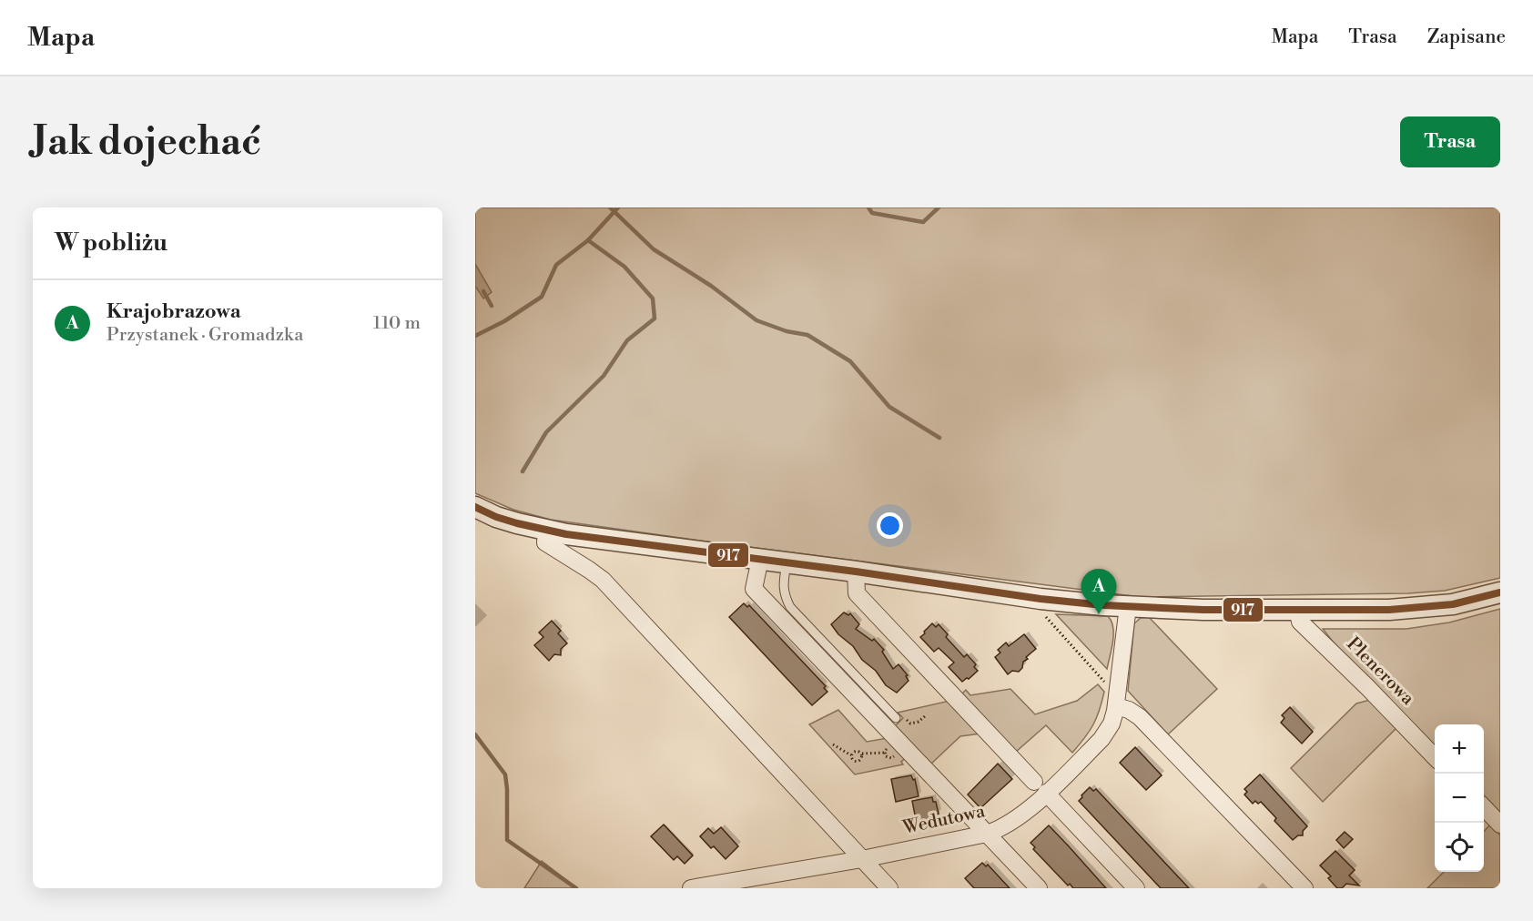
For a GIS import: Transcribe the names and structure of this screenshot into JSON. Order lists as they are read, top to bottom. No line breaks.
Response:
{"streets":{"street":["Plenerowa","Wedutowa"]},"lines":["transit line 917"],"page":{"header":"Mapa","nav":["Mapa","Trasa","Zapisane"],"buttons":"Trasa","title":"Jak dojechać","heading":"W pobliżu","list":[{"mark":"A","name":"Krajobrazowa","note":"Przystanek · Gromadzka","value":"110 m"}],"pins":"A","map_buttons":["+","−"]}}
